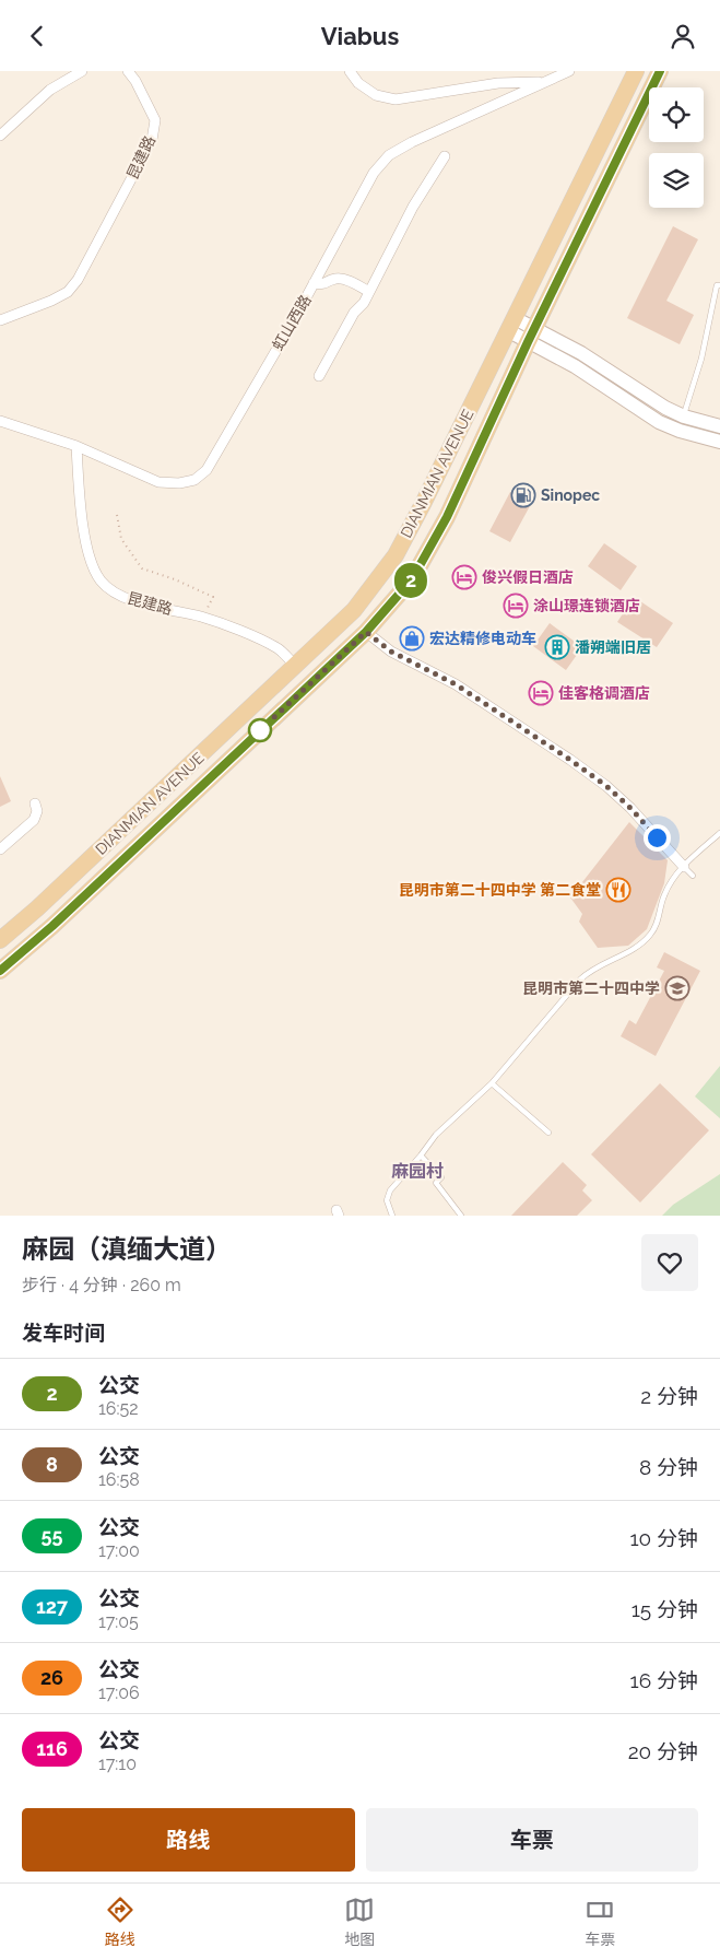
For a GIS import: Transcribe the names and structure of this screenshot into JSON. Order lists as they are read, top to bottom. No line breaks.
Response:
{"streets":{"main road":["DIANMIAN AVENUE"],"street":["昆建路","虹山西路"]},"crossings":[["昆建路","虹山西路"],["昆建路","DIANMIAN AVENUE"]],"districts":["麻园村"],"places":{"fuel station":["Sinopec"],"hotel":["俊兴假日酒店","涂山璟连锁酒店","佳客格调酒店"],"shop":["宏达精修电动车"],"building":["潘朔端旧居"],"restaurant":["昆明市第二十四中学 第二食堂"],"school or university":["昆明市第二十四中学"]},"lines":["bus line 2"],"page":{"header":"Viabus","on_map":"2","heading":[["麻园（滇缅大道）","步行 · 4 分钟 · 260 m"],"发车时间"],"list":[{"mark":"2","name":"公交","note":"16:52","value":"2 分钟"},{"mark":"8","name":"公交","note":"16:58","value":"8 分钟"},{"mark":"55","name":"公交","note":"17:00","value":"10 分钟"},{"mark":"127","name":"公交","note":"17:05","value":"15 分钟"},{"mark":"26","name":"公交","note":"17:06","value":"16 分钟"},{"mark":"116","name":"公交","note":"17:10","value":"20 分钟"}],"buttons":["路线","车票"],"tabs":["路线","地图","车票"]}}
